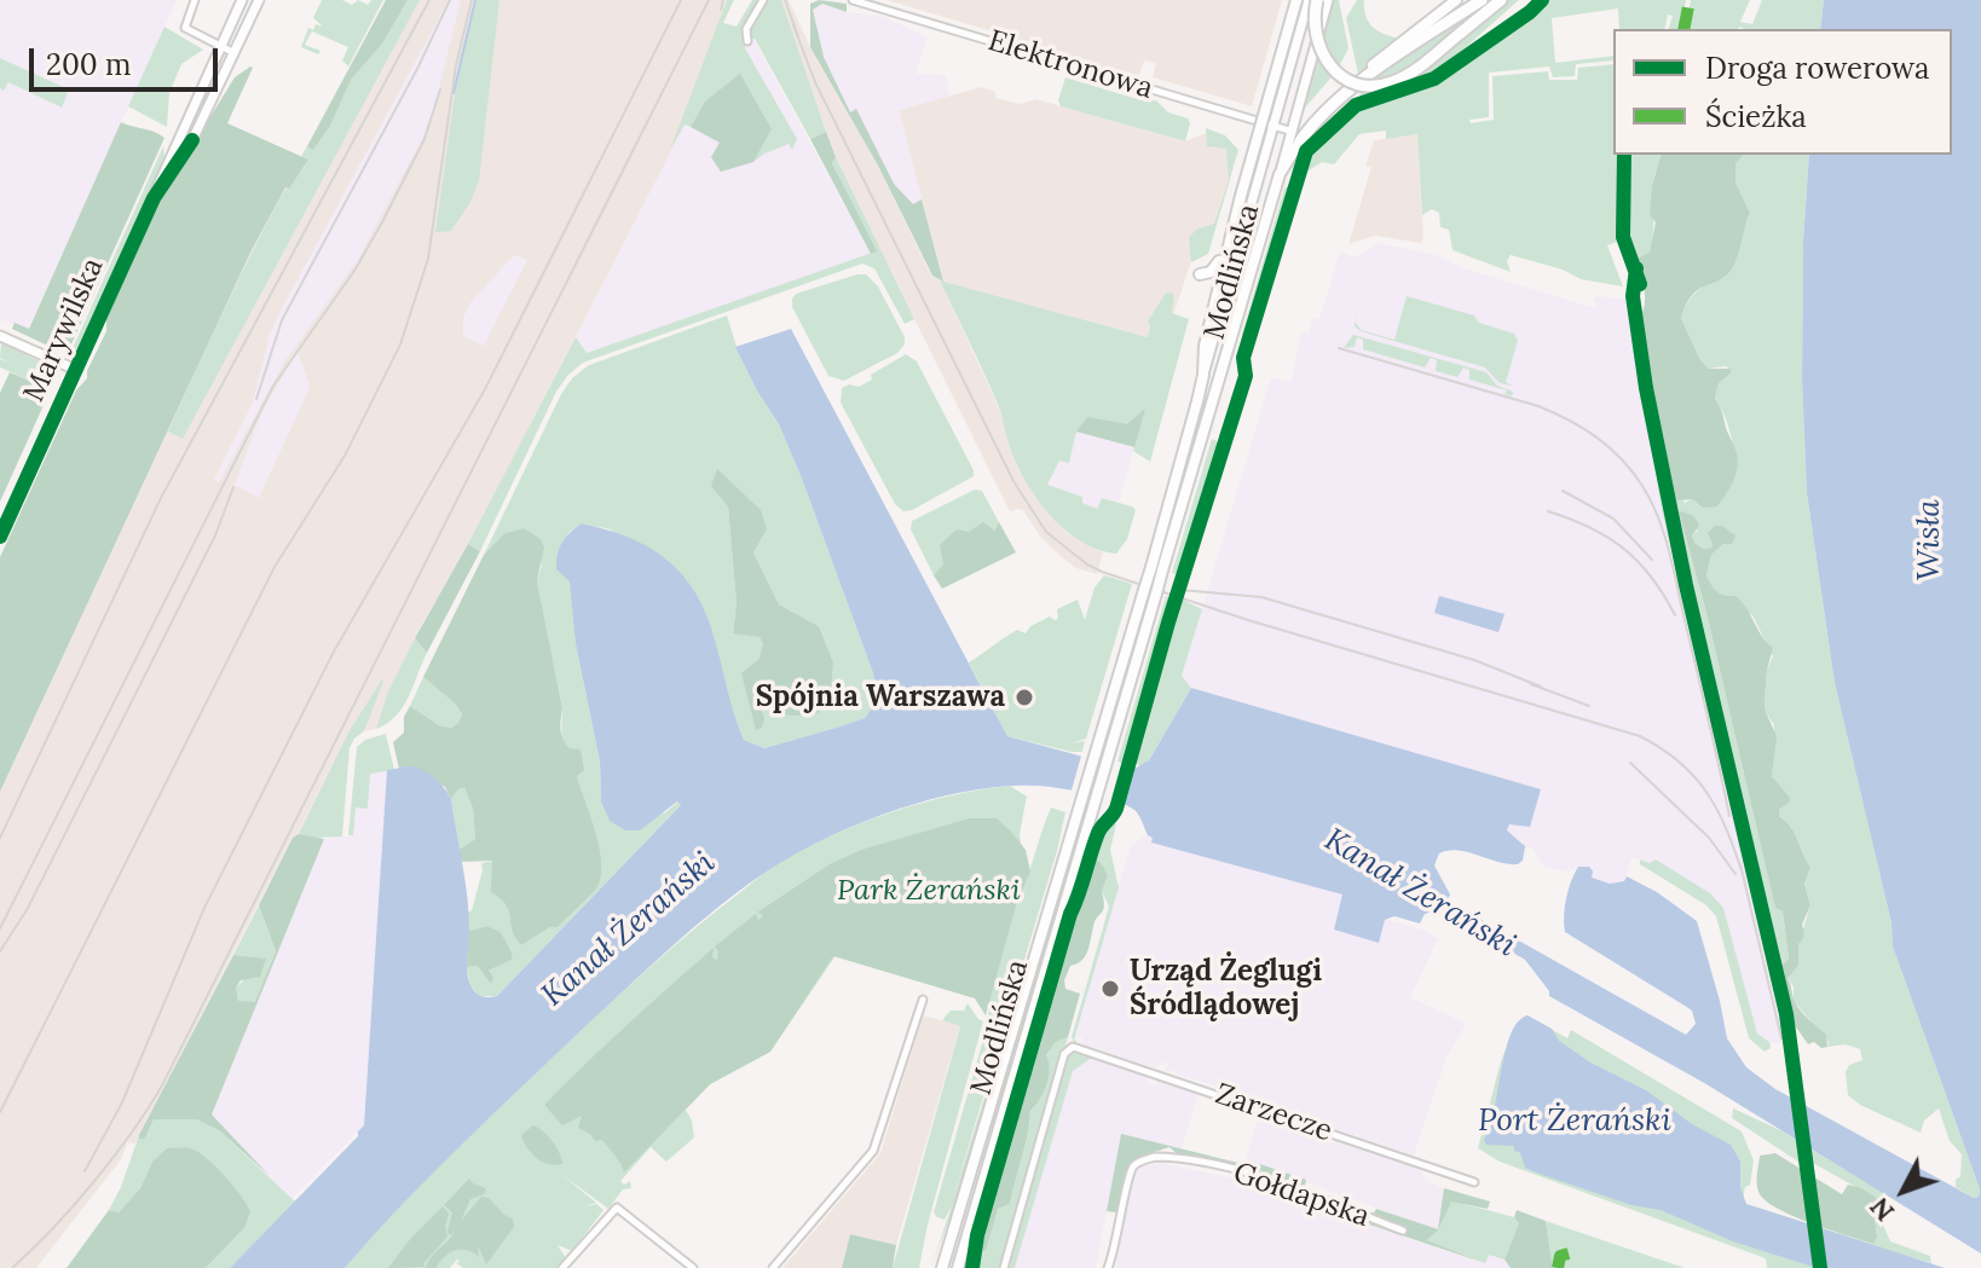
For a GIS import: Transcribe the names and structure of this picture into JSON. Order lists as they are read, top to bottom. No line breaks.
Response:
{"streets":{"main road":["Modlińska","Marywilska"],"street":["Elektronowa","Zarzecze","Gołdapska"]},"crossings":[["Elektronowa","Modlińska"]],"water":["Wisła","Kanał Żerański","Port Żerański"],"parks":["Park Żerański"],"places":["Spójnia Warszawa","Urząd Żeglugi Śródlądowej"],"legend":["Droga rowerowa","Ścieżka"],"scale_bar":"200 m","north":"bottom left"}
